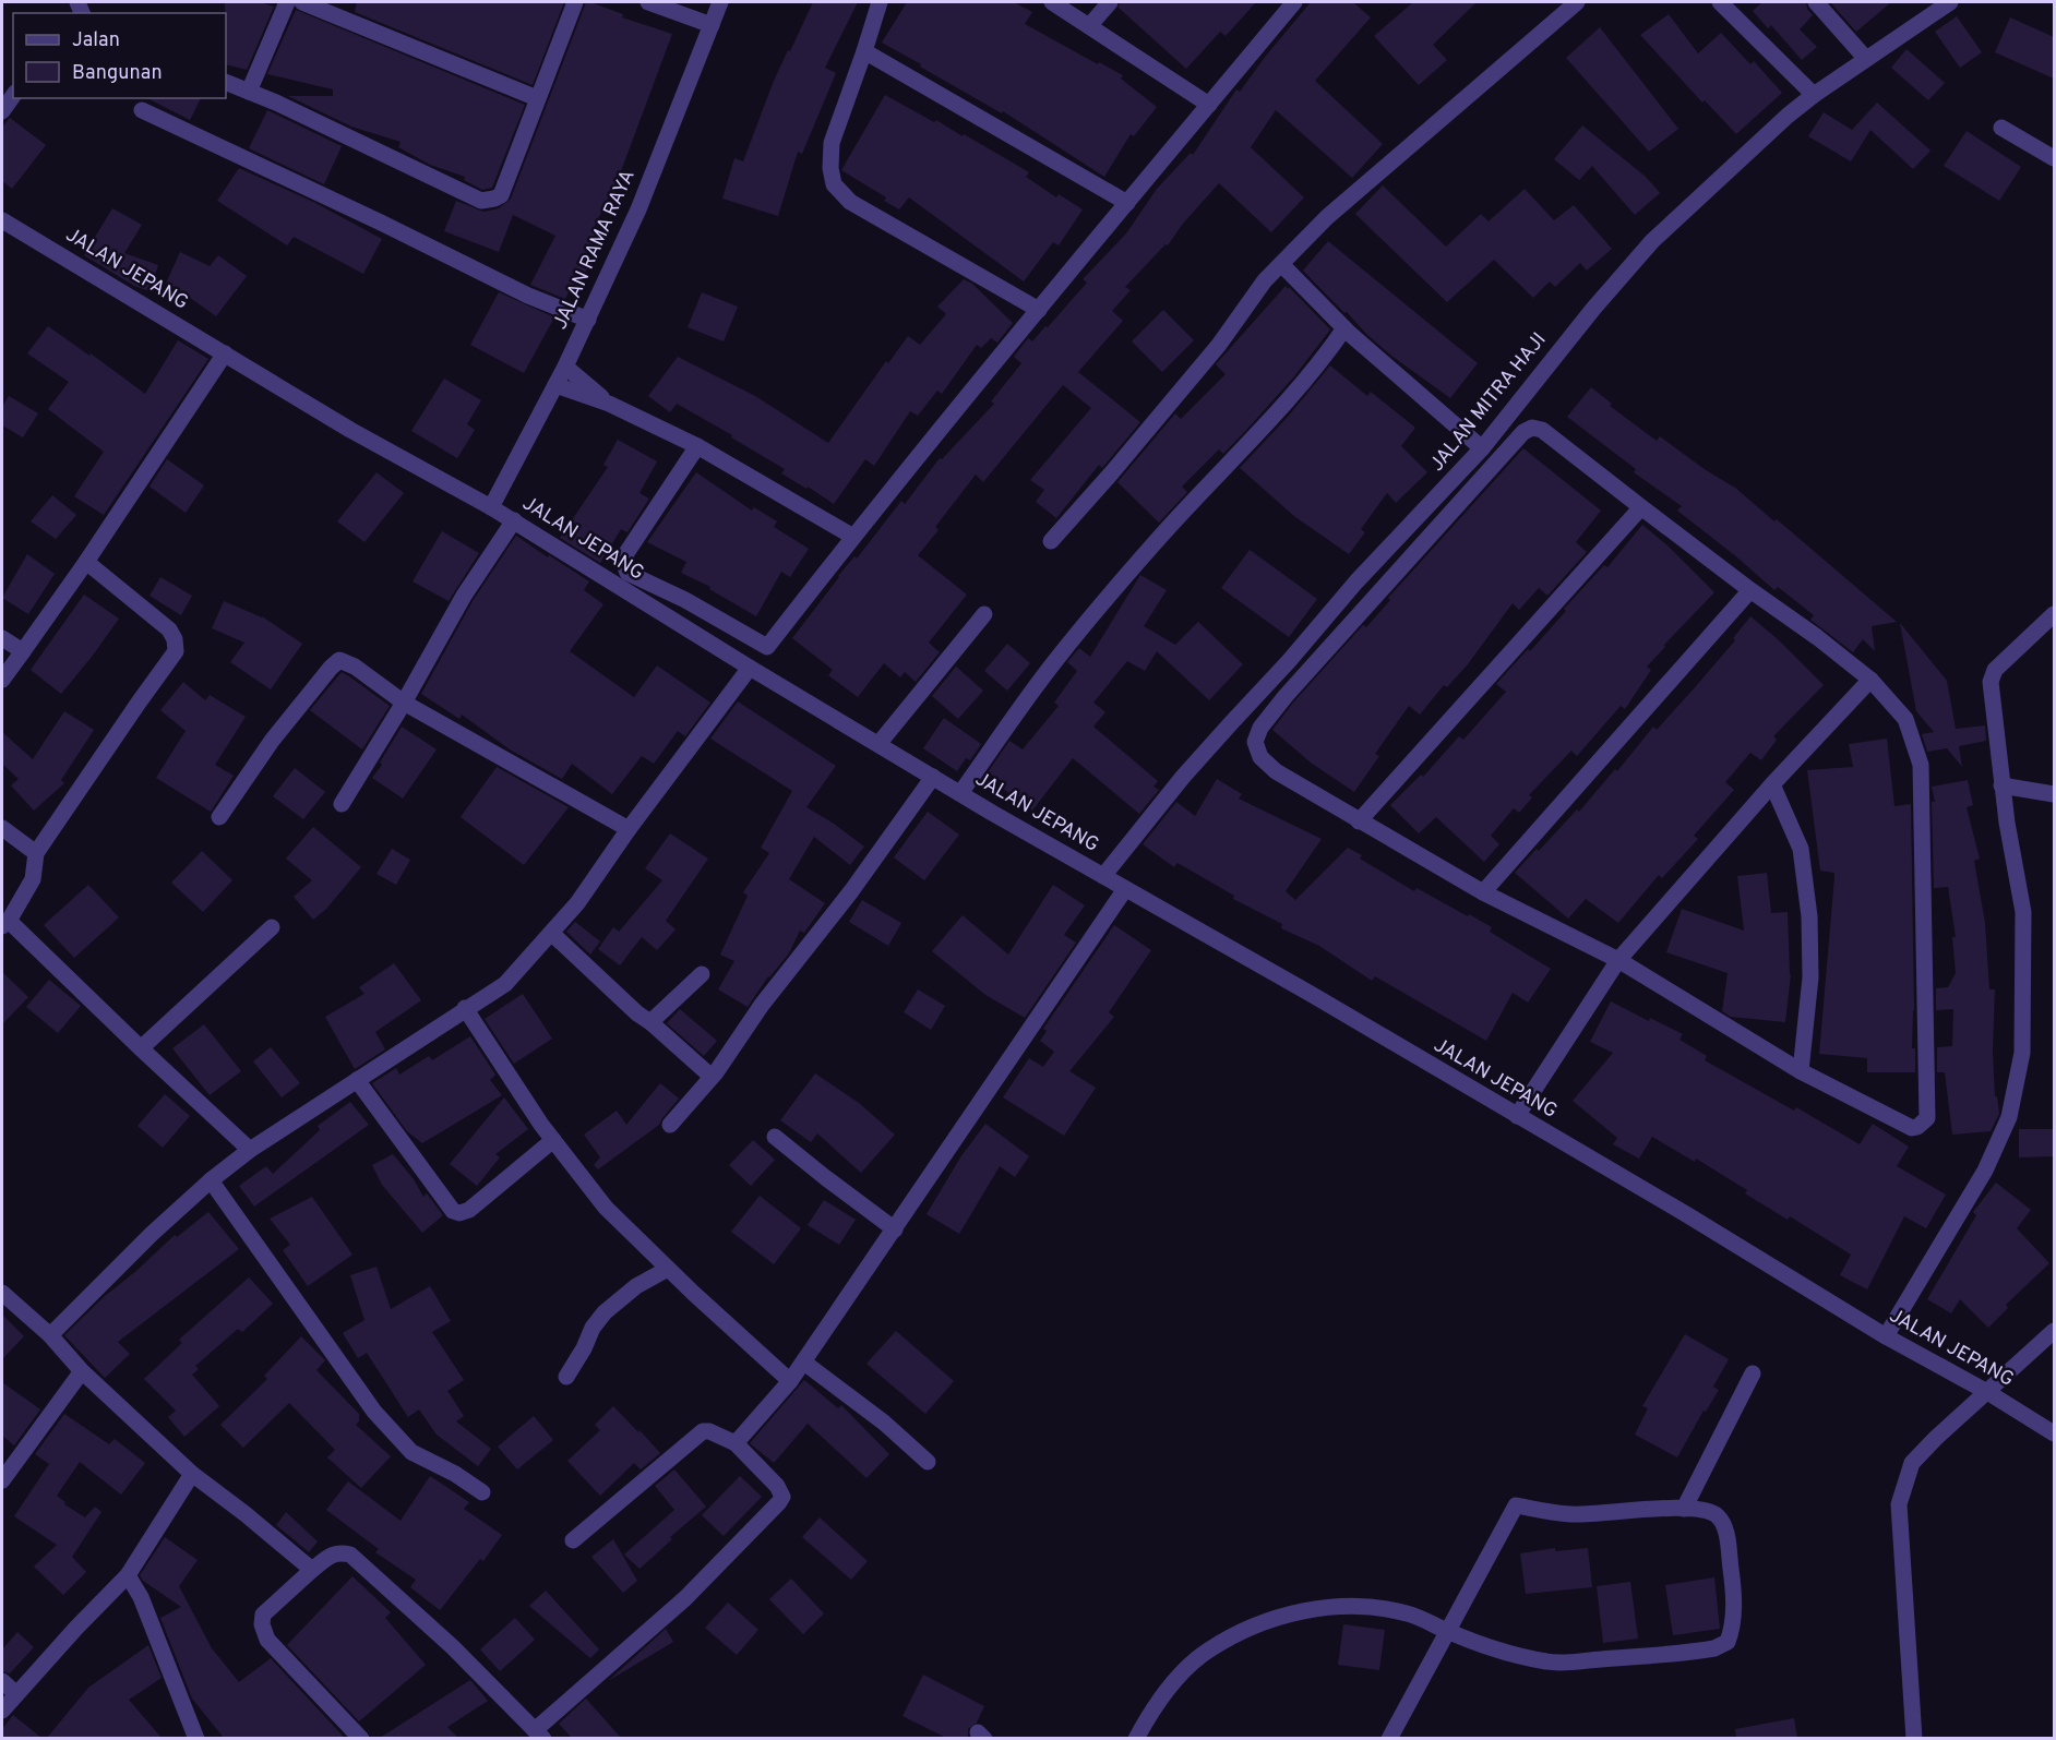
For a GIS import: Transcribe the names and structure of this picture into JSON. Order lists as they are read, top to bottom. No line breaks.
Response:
{"streets":{"street":["JALAN RAMA RAYA","JALAN JEPANG","JALAN MITRA HAJI"]},"crossings":[["JALAN RAMA RAYA","JALAN JEPANG"],["JALAN JEPANG","JALAN MITRA HAJI"]],"legend":["Jalan","Bangunan"]}
